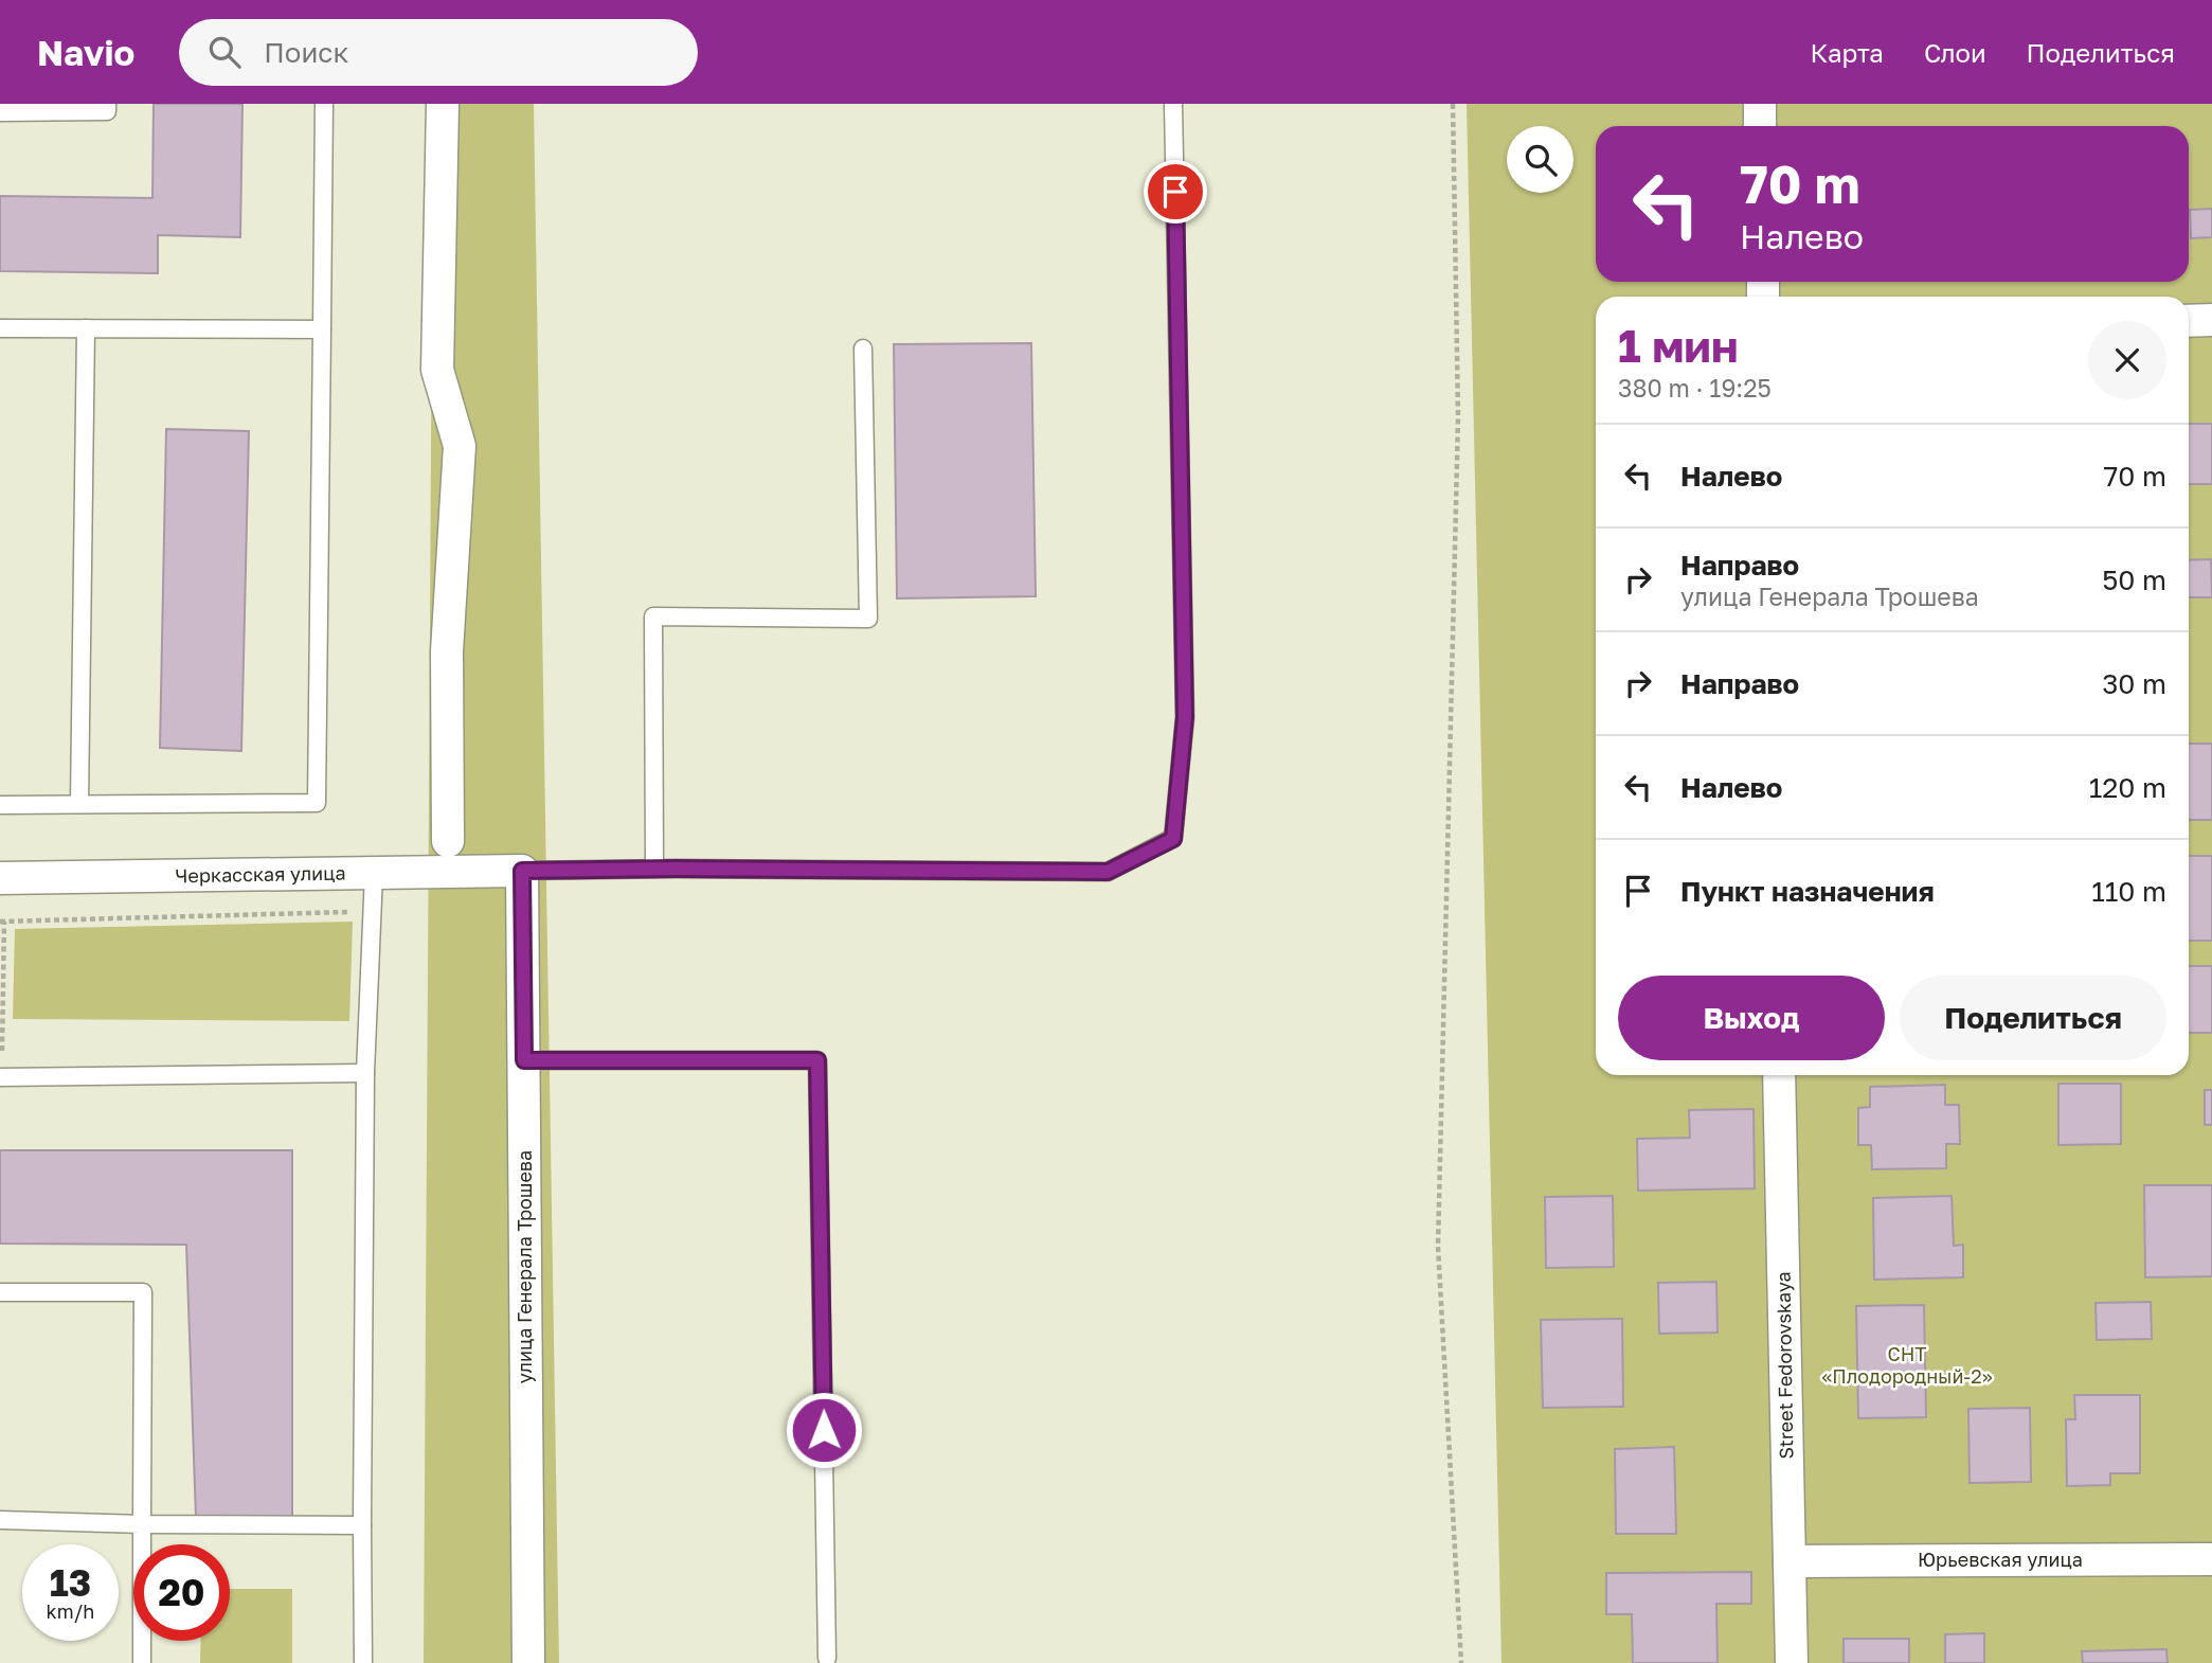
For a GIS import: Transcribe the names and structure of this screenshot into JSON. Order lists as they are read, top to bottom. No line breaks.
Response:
{"streets":{"street":["Черкасская улица","улица Генерала Трошева","Street Fedorovskaya","Юрьевская улица"]},"crossings":[["Черкасская улица","улица Генерала Трошева"],["Street Fedorovskaya","Юрьевская улица"]],"parks":["СНТ «Плодородный-2»"],"page":{"header":"Navio","search":"Поиск","nav":["Карта","Слои","Поделиться"],"turn":["70 m","Налево"],"heading":["1 мин","380 m · 19:25"],"list":[{"name":"Налево","value":"70 m"},{"name":"Направо","note":"улица Генерала Трошева","value":"50 m"},{"name":"Направо","value":"30 m"},{"name":"Налево","value":"120 m"},{"name":"Пункт назначения","value":"110 m"}],"buttons":["Выход","Поделиться"],"speed":"13 km/h","limit":"20"}}
